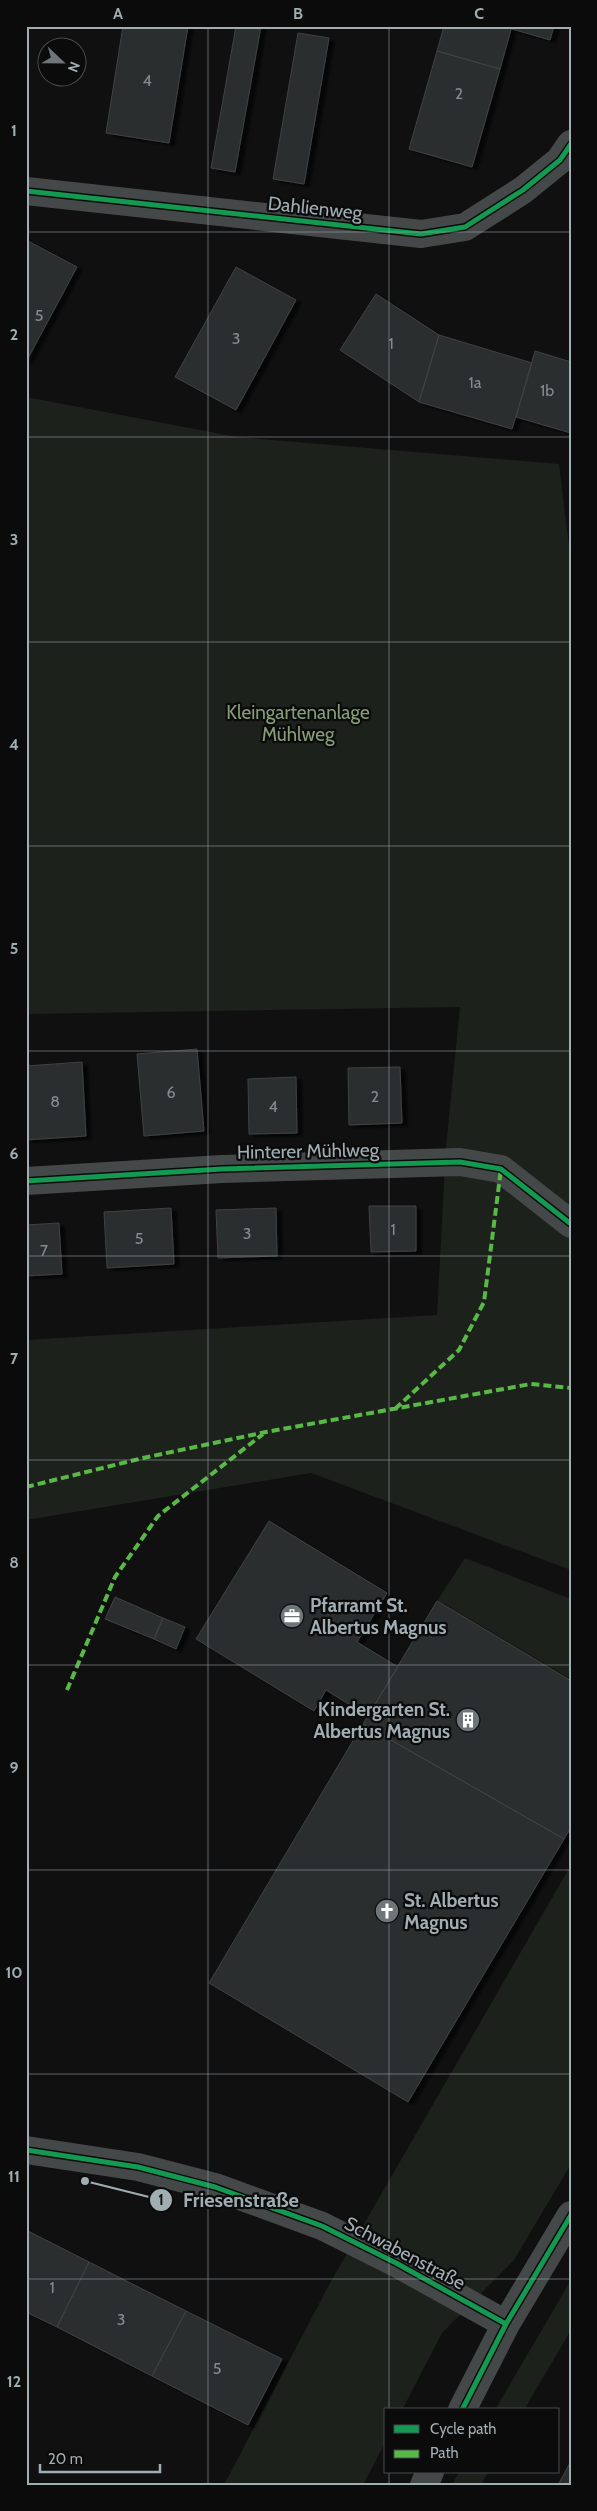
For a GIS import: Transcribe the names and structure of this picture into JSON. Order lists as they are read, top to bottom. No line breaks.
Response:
{"streets":{"street":["Dahlienweg","Hinterer Mühlweg","Schwabenstraße"]},"parks":["Kleingartenanlage Mühlweg"],"places":{"office":["Pfarramt St. Albertus Magnus"],"building":["Kindergarten St. Albertus Magnus"],"church":["St. Albertus Magnus"],"other":["Friesenstraße"]},"house_numbers":["4","2","5","3","1","1a","1b","6","2","8","4","1","3","5","7","1","3","5"],"legend":["Cycle path","Path"],"scale_bar":"20 m","north":"right","grid":{"columns":["A","B","C"],"rows":["1","2","3","4","5","6","7","8","9","10","11","12"]}}
